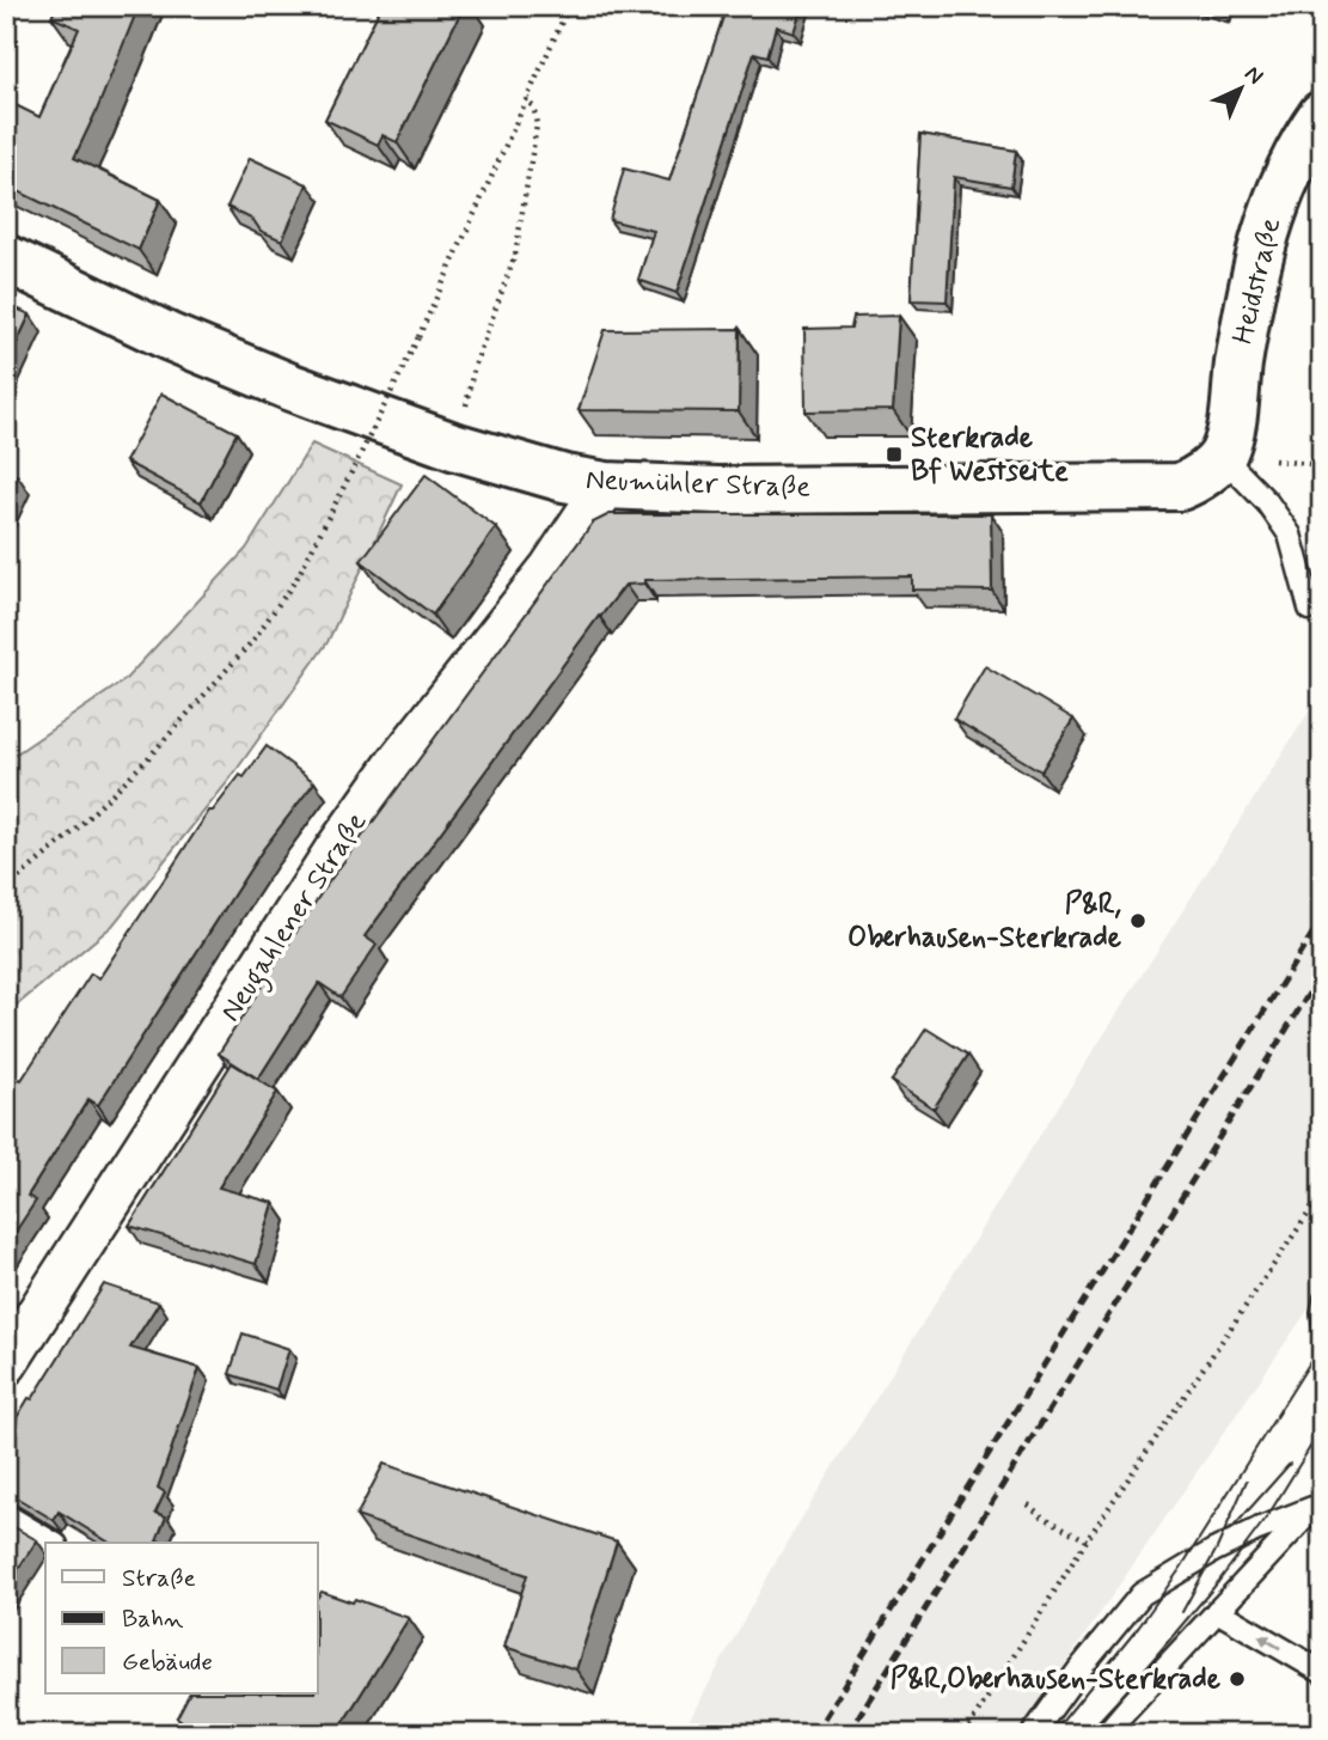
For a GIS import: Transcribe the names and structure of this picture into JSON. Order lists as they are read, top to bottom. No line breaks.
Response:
{"streets":{"main road":["Heidstraße","Neumühler Straße"],"street":["Neugahlener Straße"]},"crossings":[["Heidstraße","Neumühler Straße"],["Neumühler Straße","Neugahlener Straße"]],"places":{"transit":["Sterkrade Bf Westseite"],"other":["P&R, Oberhausen-Sterkrade","P&R,Oberhausen-Sterkrade"]},"legend":["Straße","Bahn","Gebäude"],"north":"top right"}
